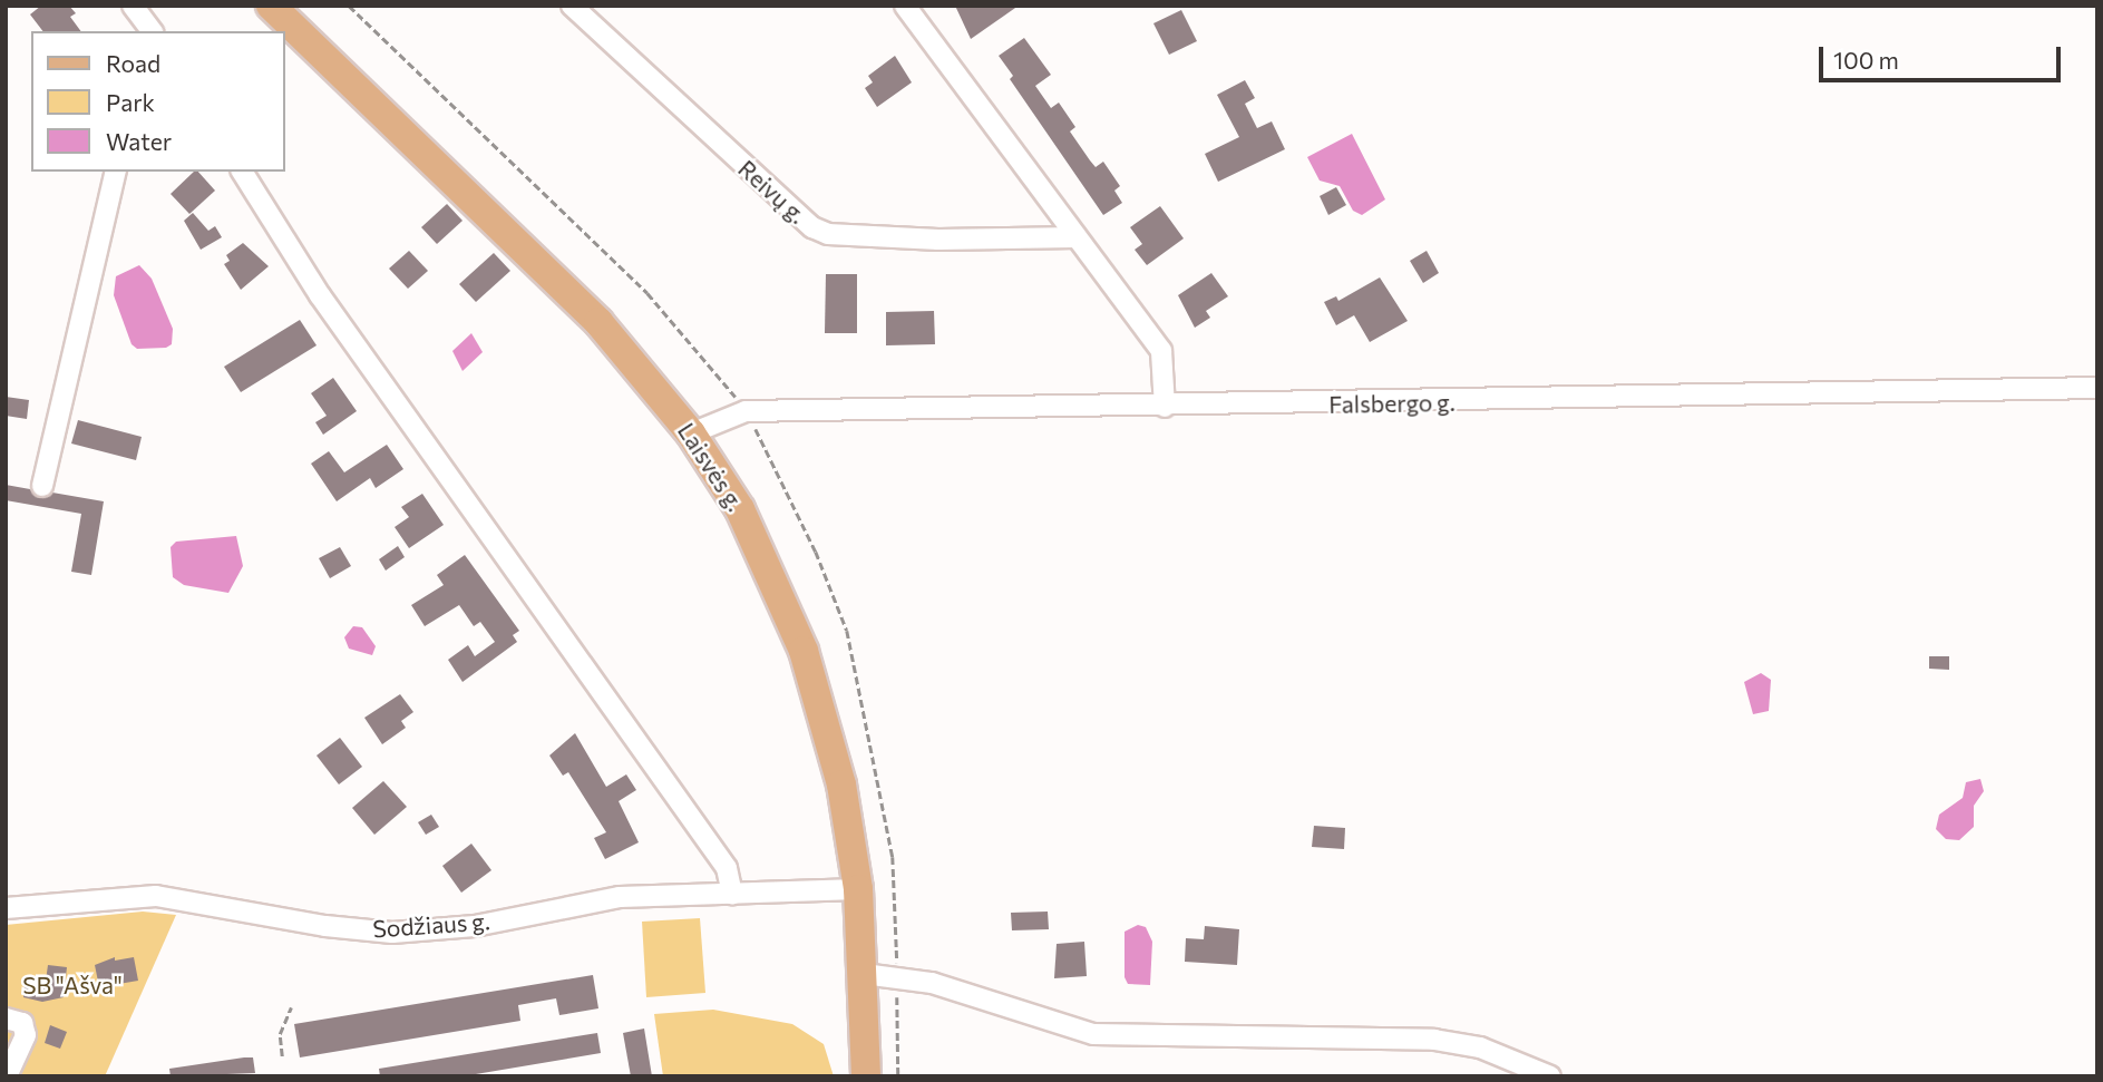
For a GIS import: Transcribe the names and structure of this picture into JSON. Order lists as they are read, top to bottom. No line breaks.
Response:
{"streets":{"main road":["Laisvės g."],"street":["Reivų g.","Falsbergo g.","Sodžiaus g."]},"crossings":[["Falsbergo g.","Laisvės g."],["Laisvės g.","Sodžiaus g."]],"parks":["SB \"Ašva\""],"legend":["Road","Park","Water"],"scale_bar":"100 m"}
